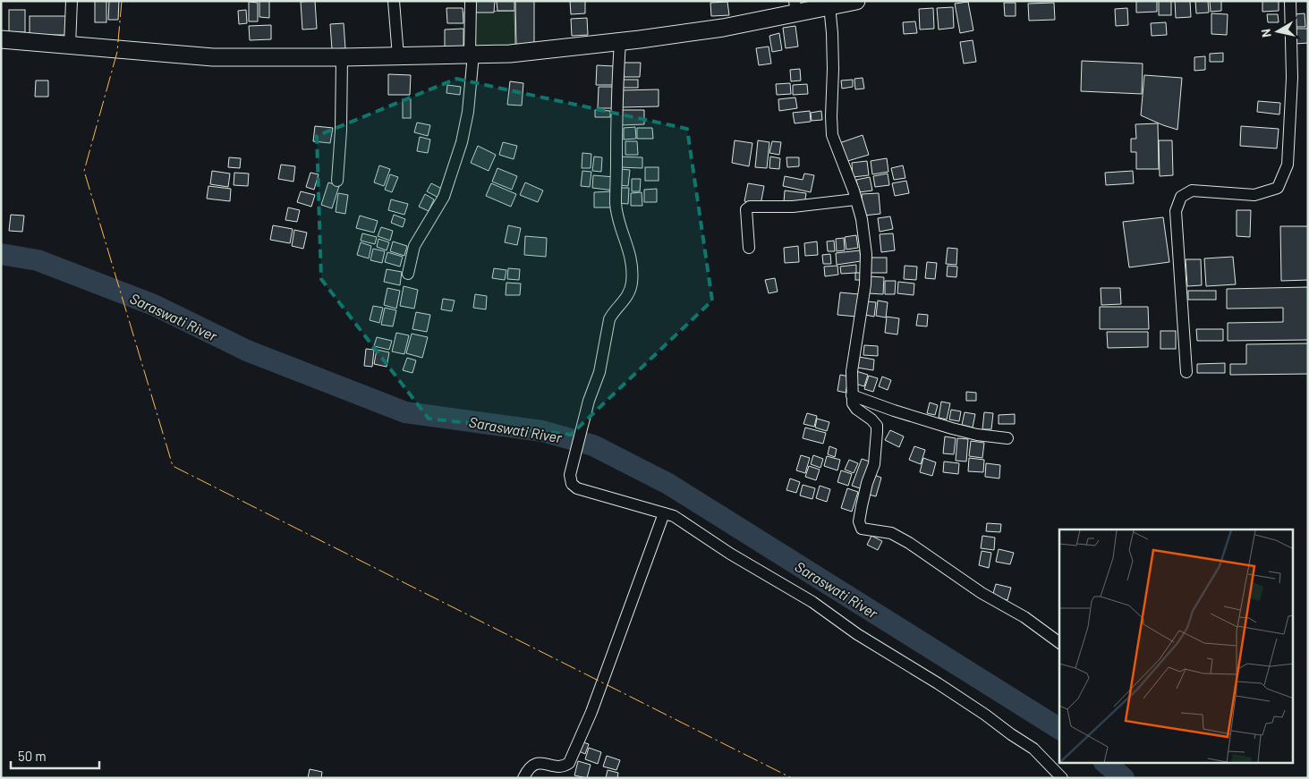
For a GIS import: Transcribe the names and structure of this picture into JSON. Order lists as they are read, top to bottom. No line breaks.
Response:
{"water":["Saraswati River"],"scale_bar":"50 m","north":"left"}
